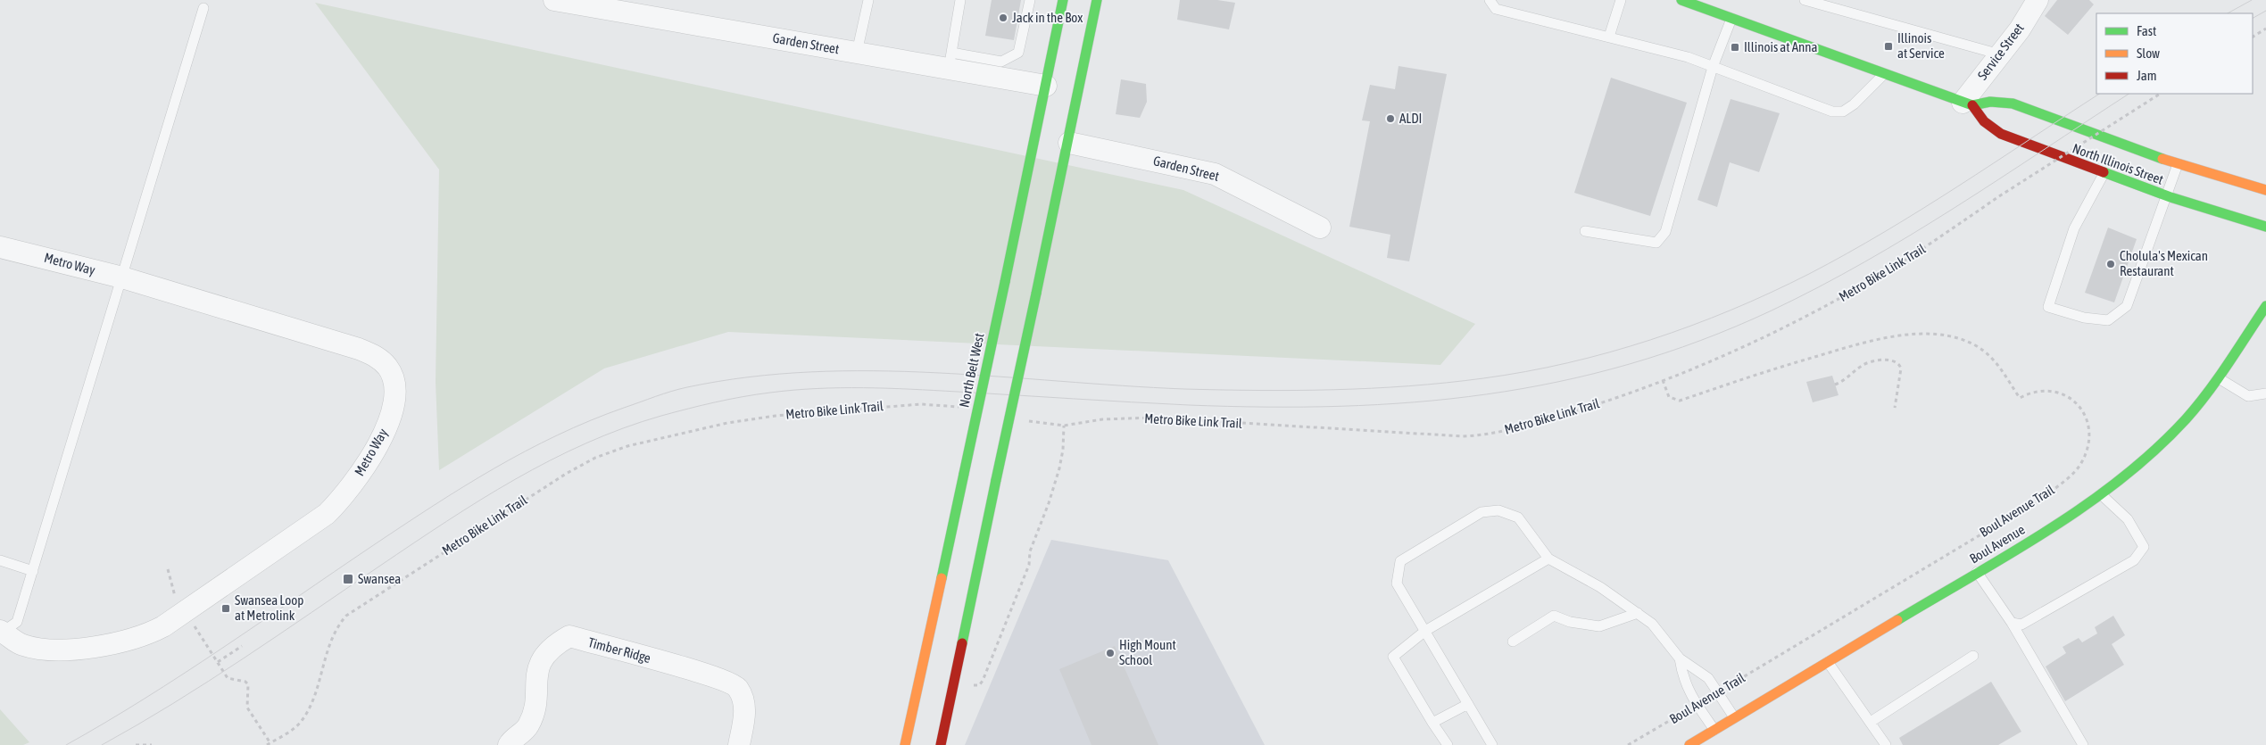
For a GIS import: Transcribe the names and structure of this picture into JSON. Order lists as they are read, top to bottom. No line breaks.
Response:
{"streets":{"main road":["North Illinois Street","North Belt West","Boul Avenue"],"street":["Garden Street","Service Street","Metro Way","Timber Ridge"],"path":["Metro Bike Link Trail","Boul Avenue Trail"]},"crossings":[["Garden Street","North Belt West"],["Service Street","North Illinois Street"],["Metro Bike Link Trail","Boul Avenue Trail"]],"places":{"other":["Jack in the Box","ALDI","Cholula's Mexican Restaurant","High Mount School"],"transit":["Illinois at Service","Illinois at Anna","Swansea","Swansea Loop at Metrolink"]},"legend":["Fast","Slow","Jam"]}
